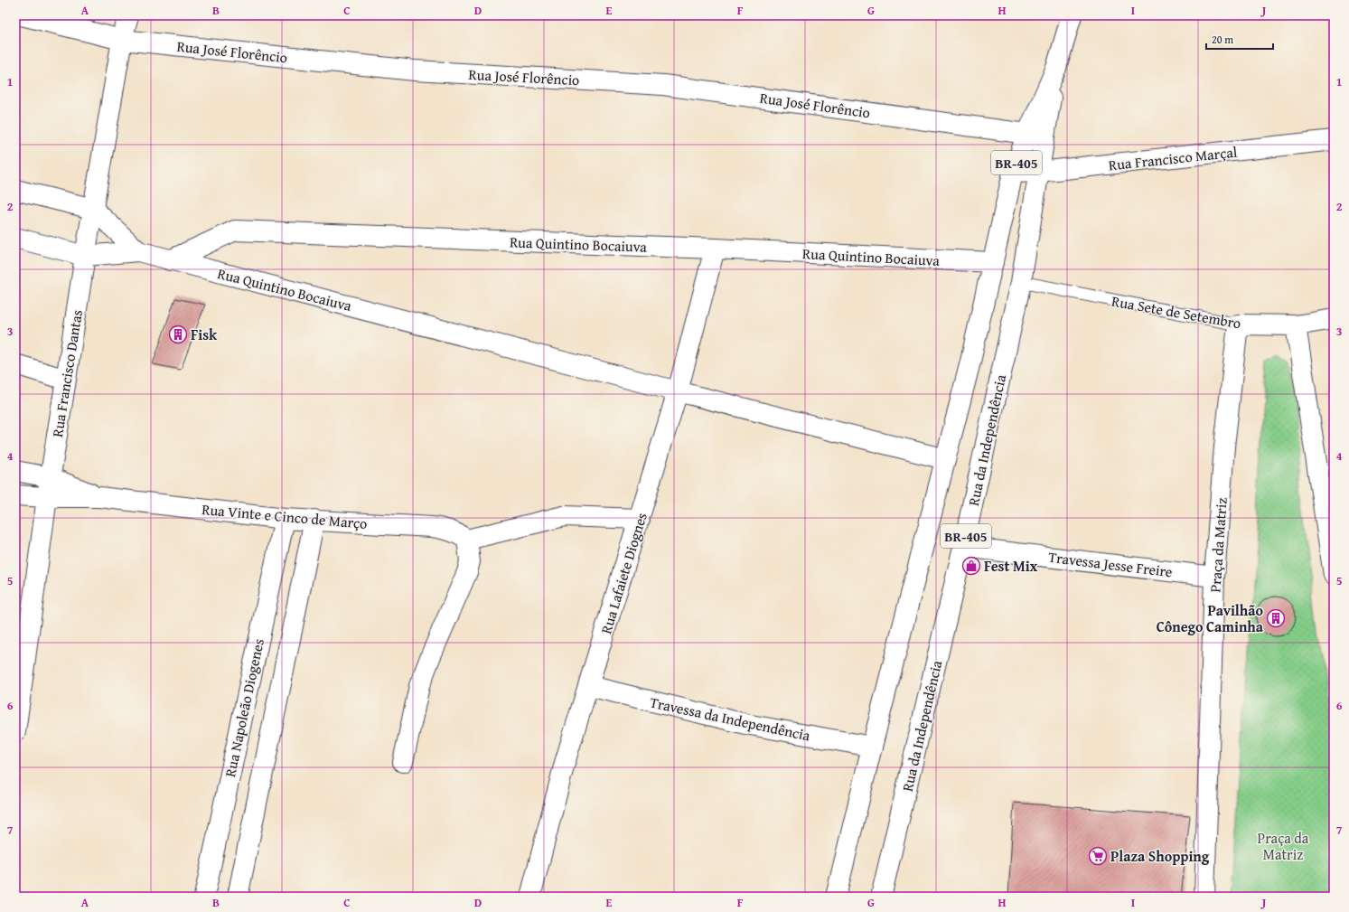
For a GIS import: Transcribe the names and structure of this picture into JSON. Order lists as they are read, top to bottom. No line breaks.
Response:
{"streets":{"main road":["Rua José Florêncio","Rua Francisco Marçal","BR-405","Rua Quintino Bocaiuva","Rua Sete de Setembro","Rua Francisco Dantas","Rua da Independência","Rua Vinte e Cinco de Março","Praça da Matriz","Travessa Jesse Freire","Rua Lafaiete Diognes","Rua Napoleão Diogenes","Travessa da Independência"]},"crossings":[["Rua José Florêncio","BR-405"],["Rua José Florêncio","Rua Francisco Dantas"],["Rua Francisco Marçal","BR-405"],["Rua Francisco Marçal","Rua da Independência"],["BR-405","Rua Quintino Bocaiuva"],["BR-405","Rua da Independência"],["BR-405","Travessa da Independência"],["Rua Quintino Bocaiuva","Rua Francisco Dantas"],["Rua Quintino Bocaiuva","Rua Lafaiete Diognes"],["Rua Sete de Setembro","Rua da Independência"],["Rua Sete de Setembro","Praça da Matriz"],["Rua Francisco Dantas","Rua Vinte e Cinco de Março"],["Rua da Independência","Travessa Jesse Freire"],["Rua Vinte e Cinco de Março","Rua Napoleão Diogenes"],["Praça da Matriz","Travessa Jesse Freire"],["Rua Lafaiete Diognes","Travessa da Independência"]],"parks":["Praça da Matriz"],"places":{"building":["Fisk","Pavilhão Cônego Caminha"],"shop":["Fest Mix"],"supermarket":["Plaza Shopping"]},"scale_bar":"20 m","grid":{"columns":["A","B","C","D","E","F","G","H","I","J"],"rows":["1","2","3","4","5","6","7"]}}
